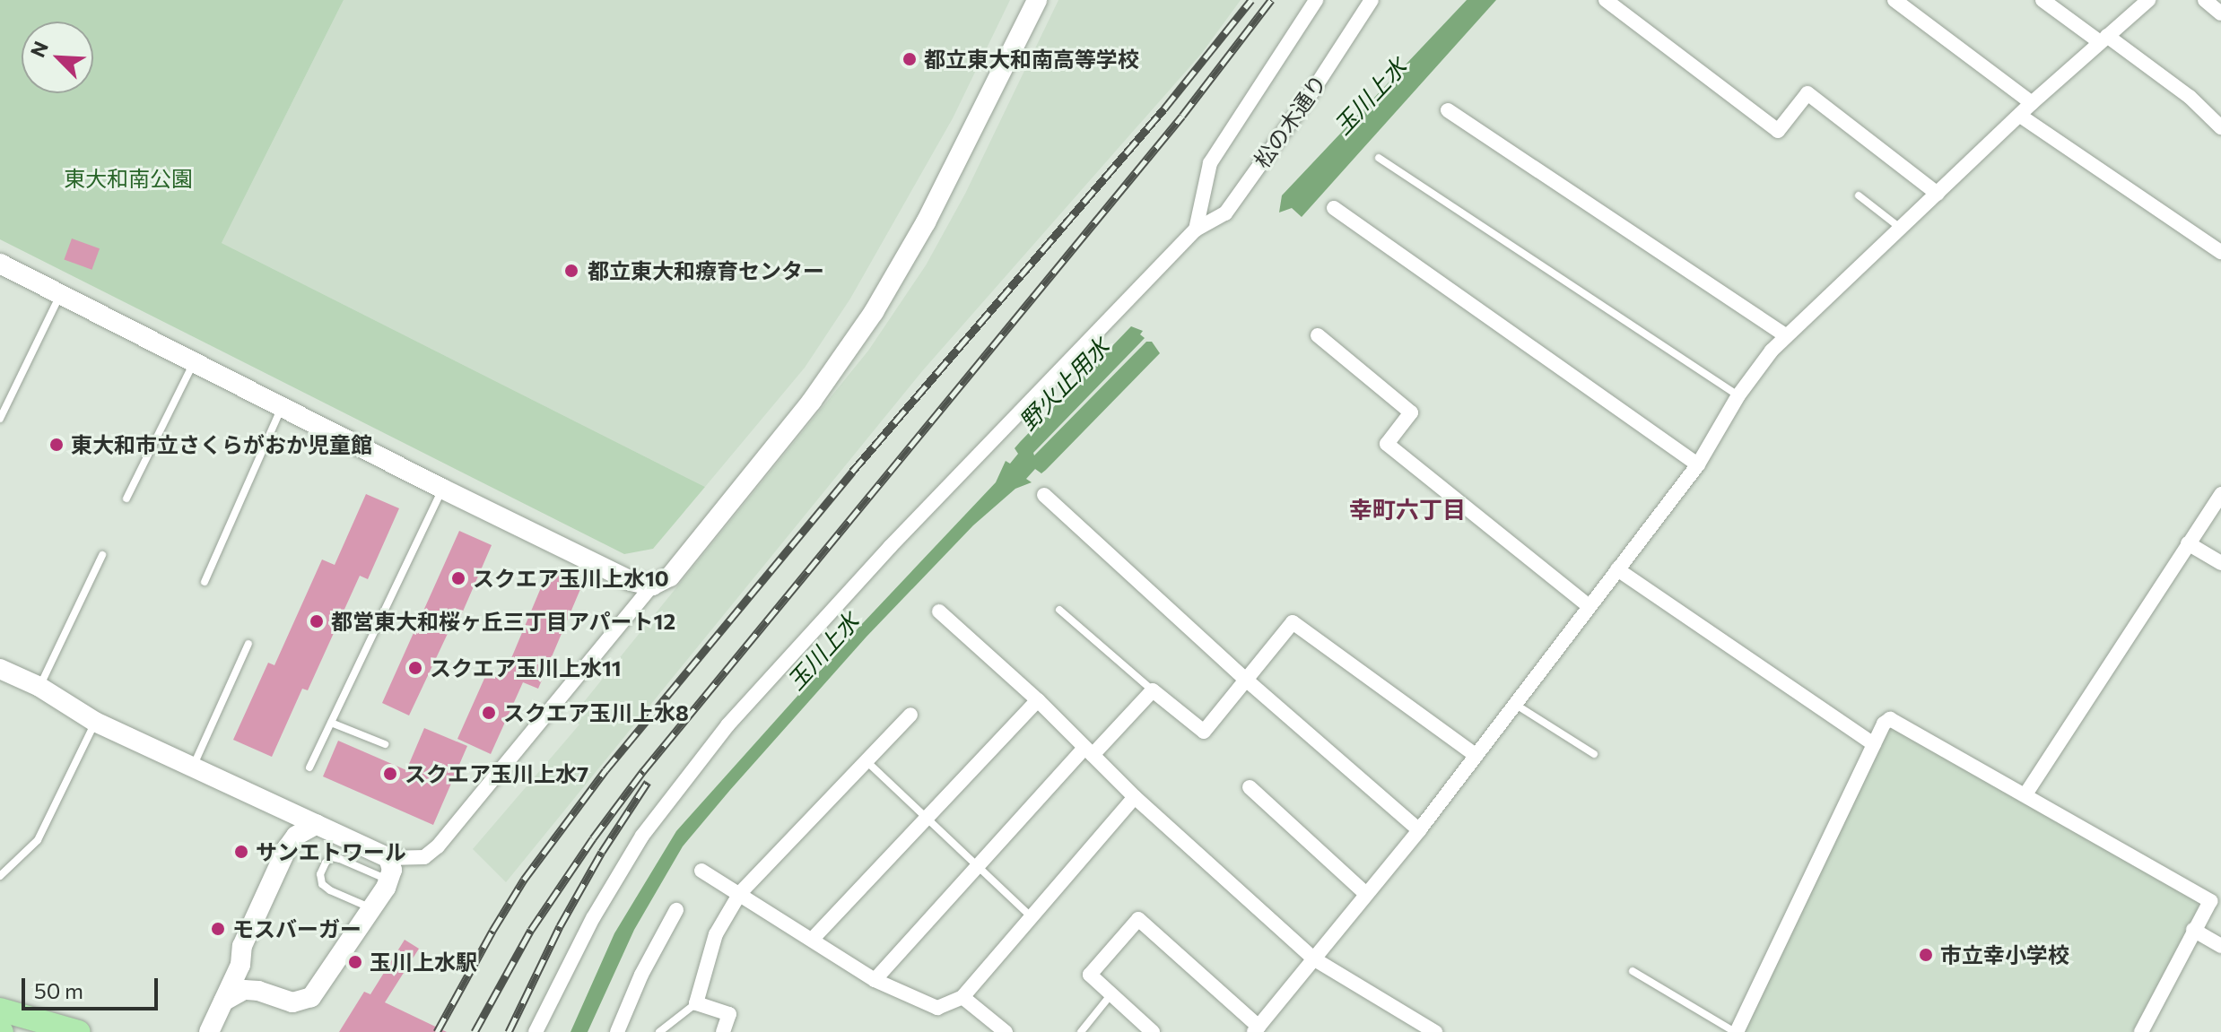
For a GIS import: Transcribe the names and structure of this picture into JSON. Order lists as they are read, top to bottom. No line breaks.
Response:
{"streets":{"street":["松の木通り"]},"districts":["幸町六丁目"],"water":["玉川上水","野火止用水"],"parks":["東大和南公園"],"places":["都立東大和南高等学校","都立東大和療育センター","東大和市立さくらがおか児童館","スクエア玉川上水10","都営東大和桜ヶ丘三丁目アパート12","スクエア玉川上水11","スクエア玉川上水8","スクエア玉川上水7","サンエトワール","モスバーガー","市立幸小学校","玉川上水駅"],"scale_bar":"50 m","north":"top left"}
